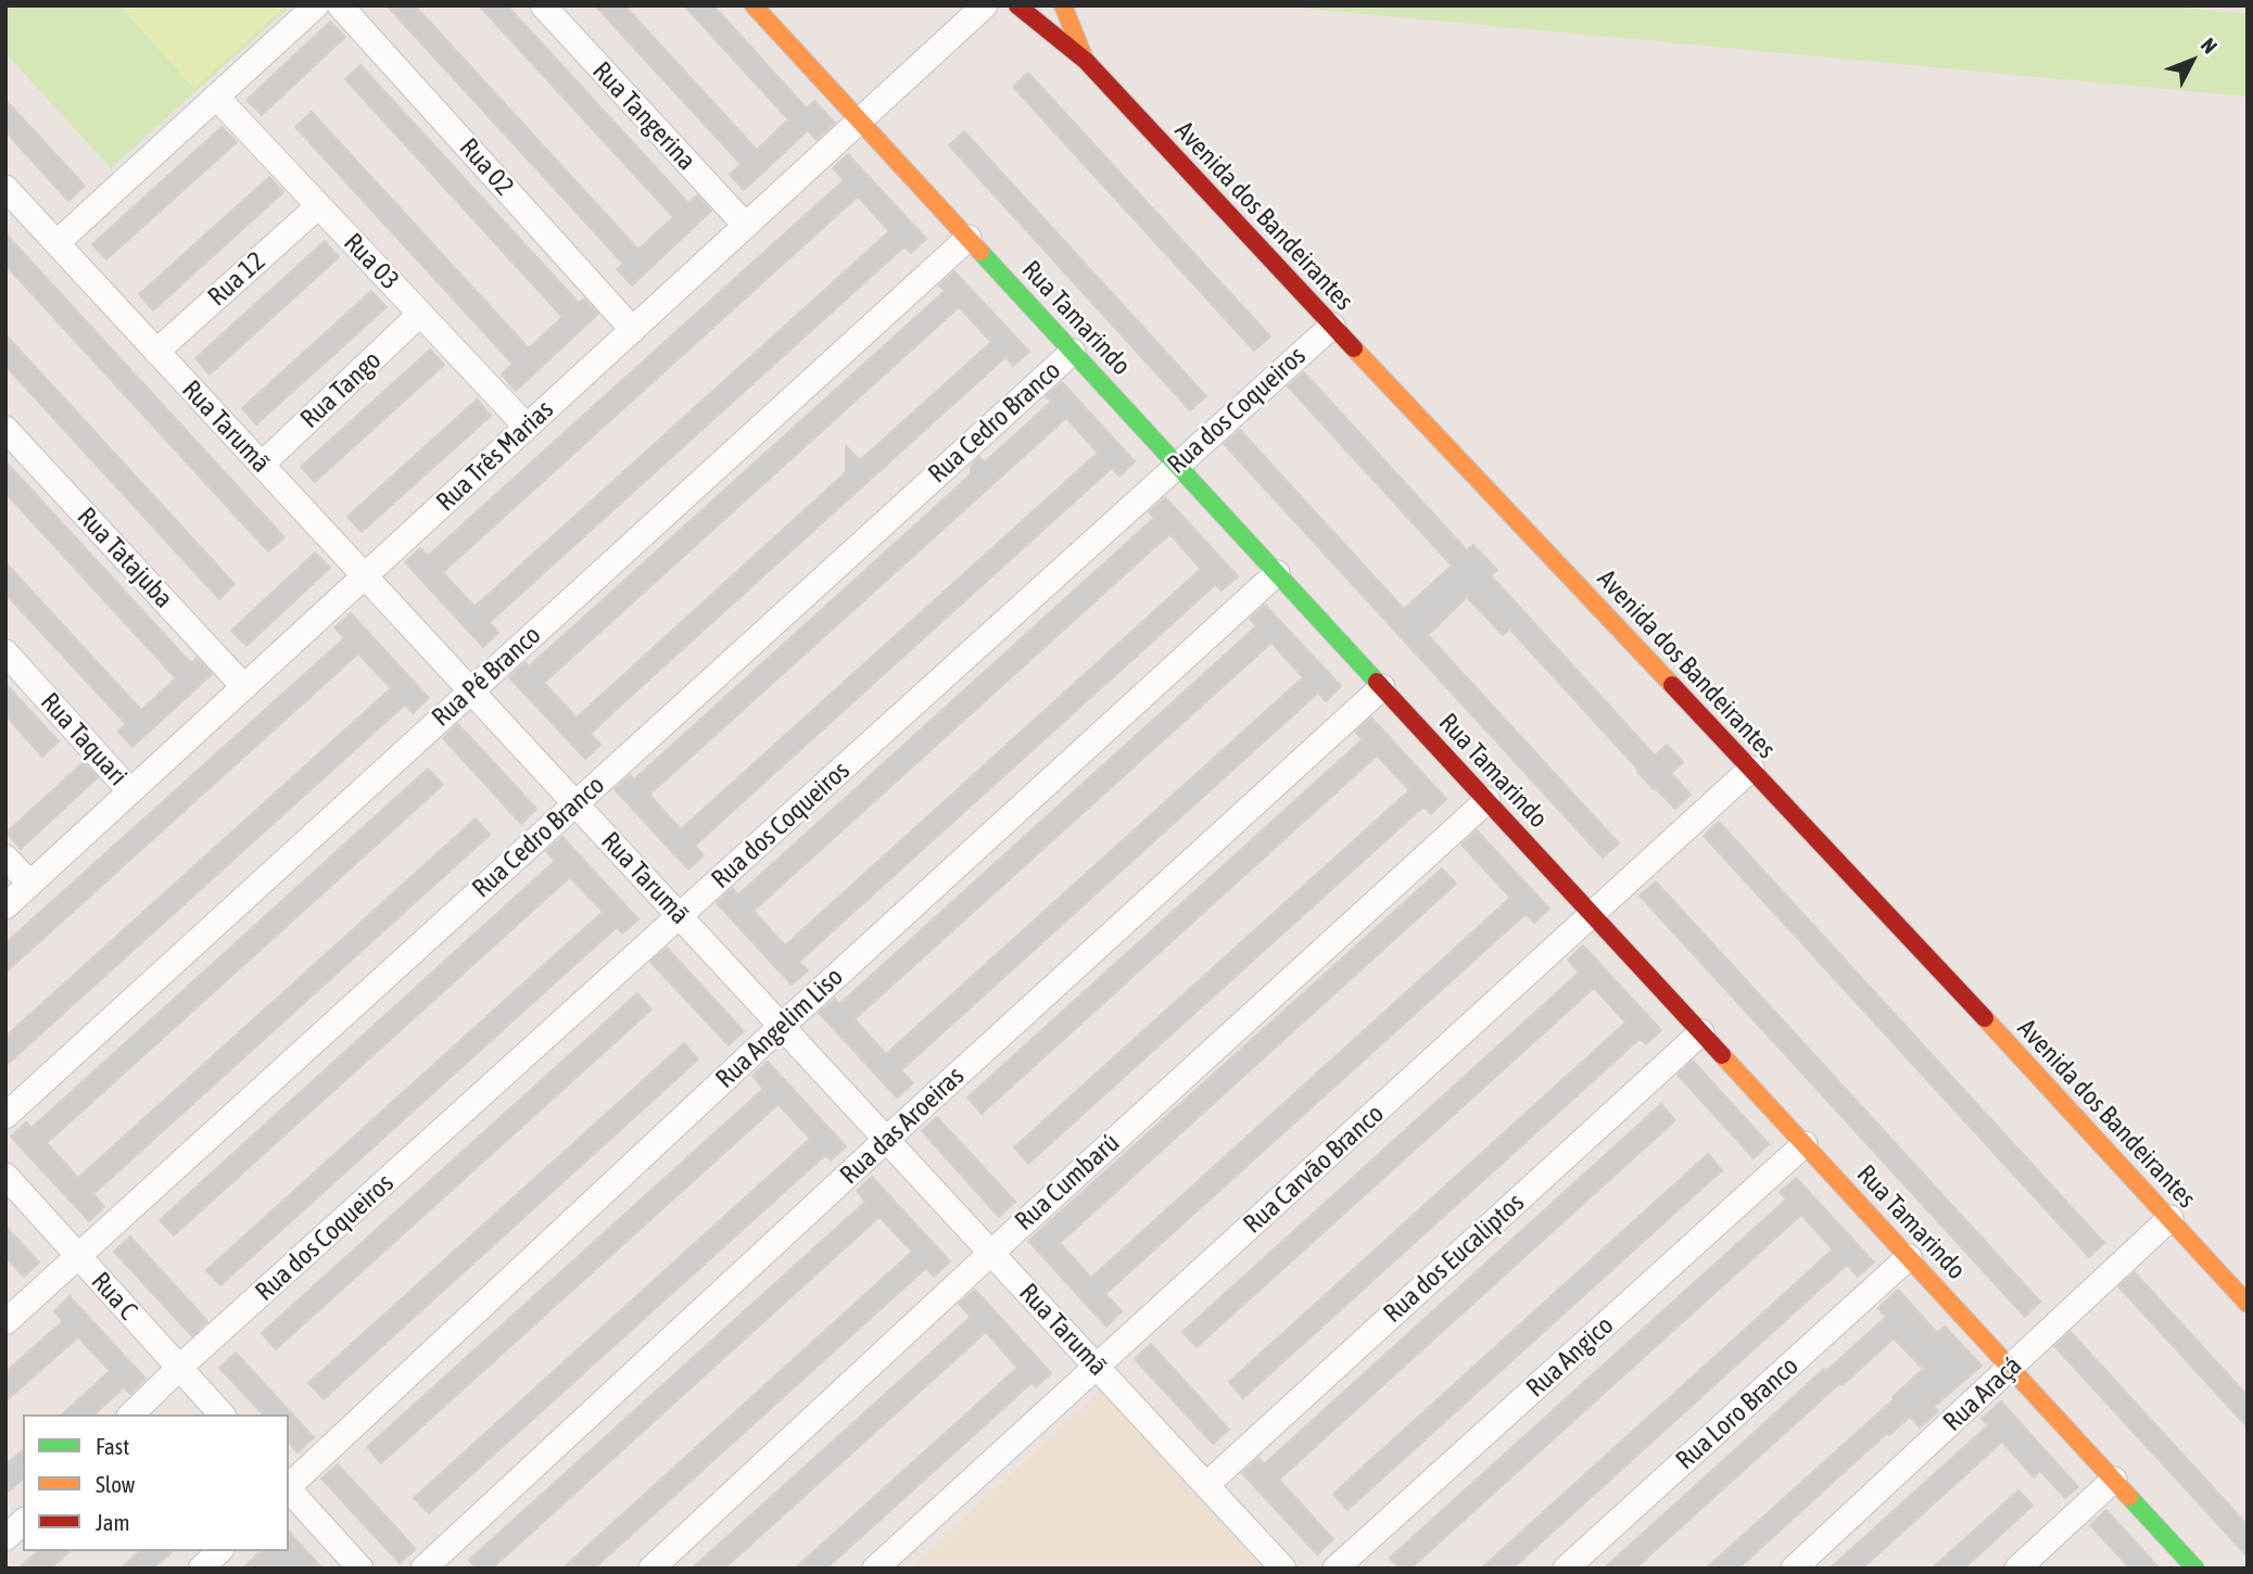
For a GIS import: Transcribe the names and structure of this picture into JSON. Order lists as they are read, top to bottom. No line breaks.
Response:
{"streets":{"street":["Rua Tangerina","Rua 02","Avenida dos Bandeirantes","Rua 03","Rua 12","Rua Tamarindo","Rua Tango","Rua dos Coqueiros","Rua Cedro Branco","Rua Tarumã","Rua Três Marias","Rua Tatajuba","Rua Pé Branco","Rua Taquari","Rua Angelim Liso","Rua das Aroeiras","Rua Carvão Branco","Rua Cumbarú","Rua dos Eucaliptos","Rua C","Rua Angico","Rua Araçá","Rua Loro Branco"]},"crossings":[["Rua Tangerina","Rua Três Marias"],["Rua 02","Rua Três Marias"],["Avenida dos Bandeirantes","Rua dos Coqueiros"],["Avenida dos Bandeirantes","Rua Carvão Branco"],["Avenida dos Bandeirantes","Rua Araçá"],["Rua 03","Rua 12"],["Rua 03","Rua Tango"],["Rua 03","Rua Três Marias"],["Rua 12","Rua Tarumã"],["Rua Tamarindo","Rua dos Coqueiros"],["Rua Tamarindo","Rua Cedro Branco"],["Rua Tamarindo","Rua Três Marias"],["Rua Tamarindo","Rua Pé Branco"],["Rua Tamarindo","Rua Angelim Liso"],["Rua Tamarindo","Rua das Aroeiras"],["Rua Tamarindo","Rua Carvão Branco"],["Rua Tamarindo","Rua Cumbarú"],["Rua Tamarindo","Rua dos Eucaliptos"],["Rua Tamarindo","Rua Angico"],["Rua Tamarindo","Rua Araçá"],["Rua Tamarindo","Rua Loro Branco"],["Rua Tango","Rua Tarumã"],["Rua dos Coqueiros","Rua Tarumã"],["Rua dos Coqueiros","Rua C"],["Rua Cedro Branco","Rua Tarumã"],["Rua Cedro Branco","Rua C"],["Rua Tarumã","Rua Três Marias"],["Rua Tarumã","Rua Pé Branco"],["Rua Tarumã","Rua Angelim Liso"],["Rua Tarumã","Rua das Aroeiras"],["Rua Tarumã","Rua Carvão Branco"],["Rua Tarumã","Rua Cumbarú"],["Rua Tarumã","Rua dos Eucaliptos"],["Rua Três Marias","Rua Tatajuba"],["Rua Três Marias","Rua Taquari"]],"legend":["Fast","Slow","Jam"],"north":"top right"}
